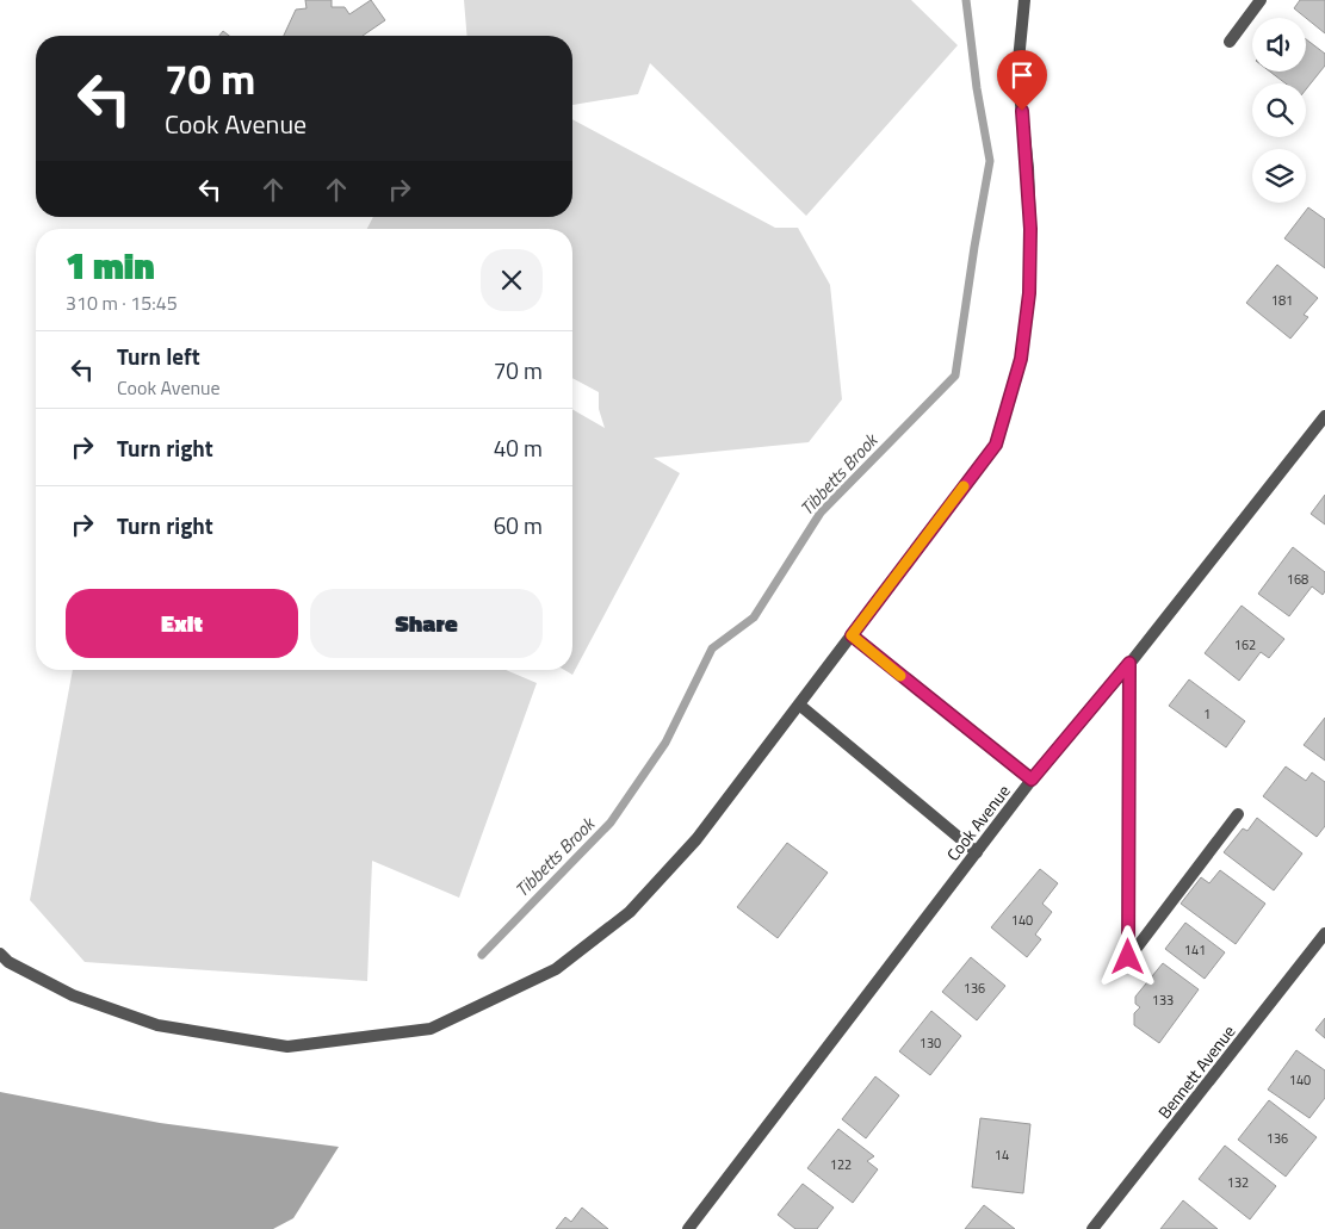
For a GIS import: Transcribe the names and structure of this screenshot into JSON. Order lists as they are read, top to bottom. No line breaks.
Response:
{"streets":{"street":["Cook Avenue","Bennett Avenue"]},"water":["Tibbetts Brook"],"house_numbers":["181","168","162","1","140","141","136","133","130","140","136","14","122","132"],"page":{"turn":["70 m","Cook Avenue"],"heading":["1 min","310 m · 15:45"],"list":[{"name":"Turn left","note":"Cook Avenue","value":"70 m"},{"name":"Turn right","value":"40 m"},{"name":"Turn right","value":"60 m"}],"buttons":["Exit","Share"]}}
